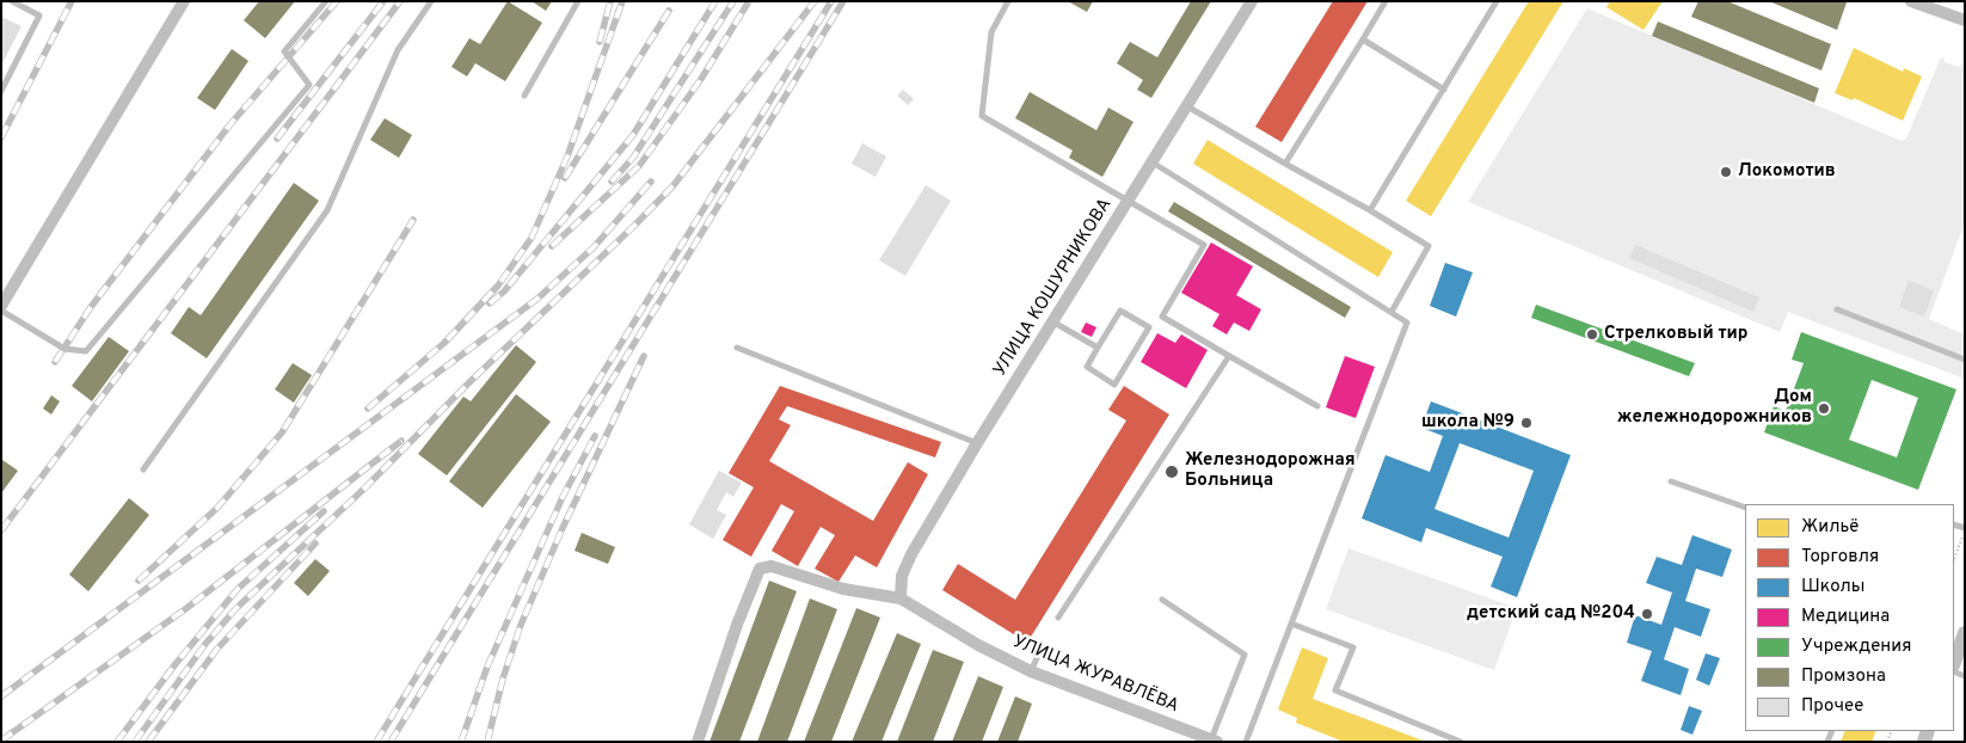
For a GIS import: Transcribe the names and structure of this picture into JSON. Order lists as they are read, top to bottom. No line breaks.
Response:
{"streets":{"street":["УЛИЦА КОШУРНИКОВА","УЛИЦА ЖУРАВЛЁВА"]},"crossings":[["УЛИЦА КОШУРНИКОВА","УЛИЦА ЖУРАВЛЁВА"]],"places":["Локомотив","Стрелковый тир","Дом жележнодорожников","школа №9","Железнодорожная Больница","детский сад №204"],"legend":["Жильё","Торговля","Школы","Медицина","Учреждения","Промзона","Прочее"]}
